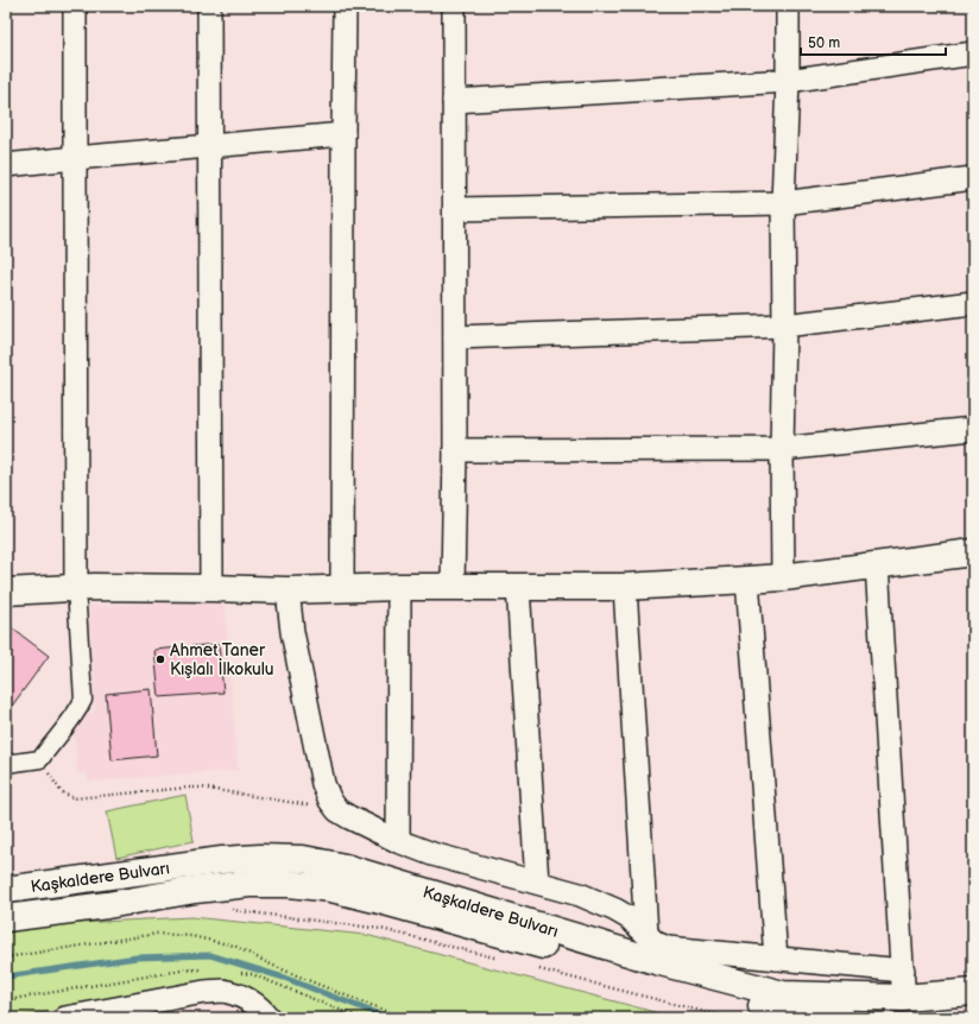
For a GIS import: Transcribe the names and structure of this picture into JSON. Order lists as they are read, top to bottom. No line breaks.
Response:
{"streets":{"main road":["Kaşkaldere Bulvarı"]},"places":["Ahmet Taner Kışlalı İlkokulu"],"scale_bar":"50 m"}
